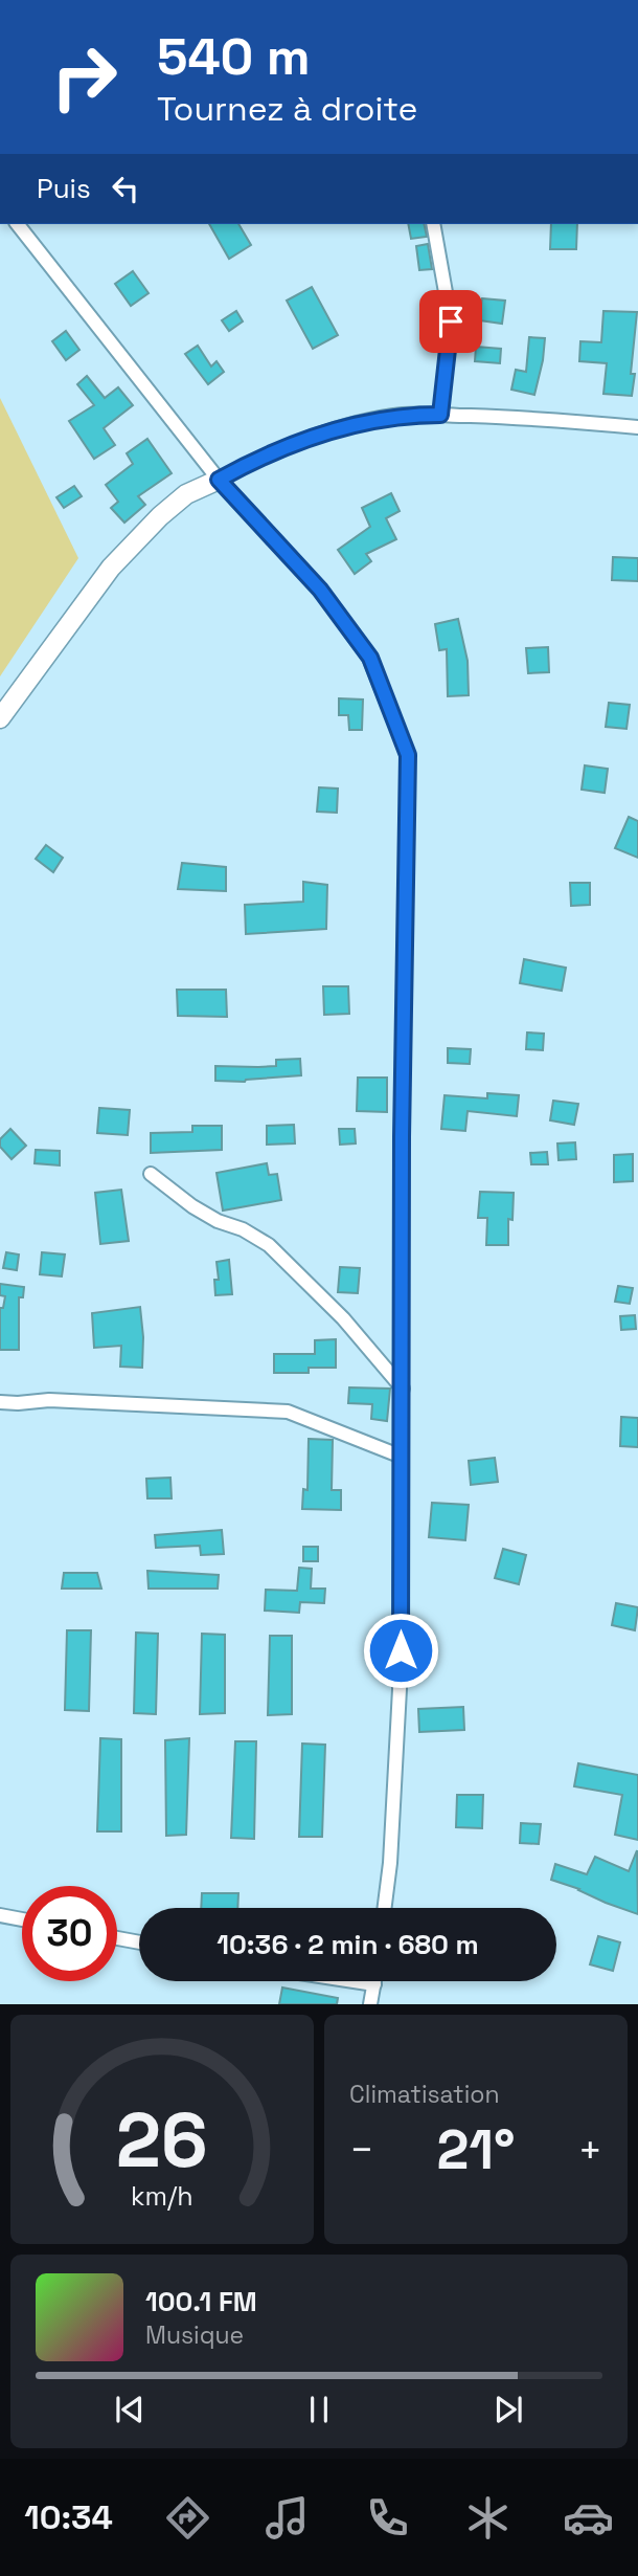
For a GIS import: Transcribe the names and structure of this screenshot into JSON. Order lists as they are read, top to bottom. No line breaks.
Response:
{"page":{"turn":["540 m","Tournez à droite"],"then":"Puis","limit":"30","trip":"10:36 · 2 min · 680 m","tile":"Climatisation","heat":["−","21°","+"],"song":["100.1 FM","Musique"],"tabs":"10:34","gauge":["26","km/h"]}}
